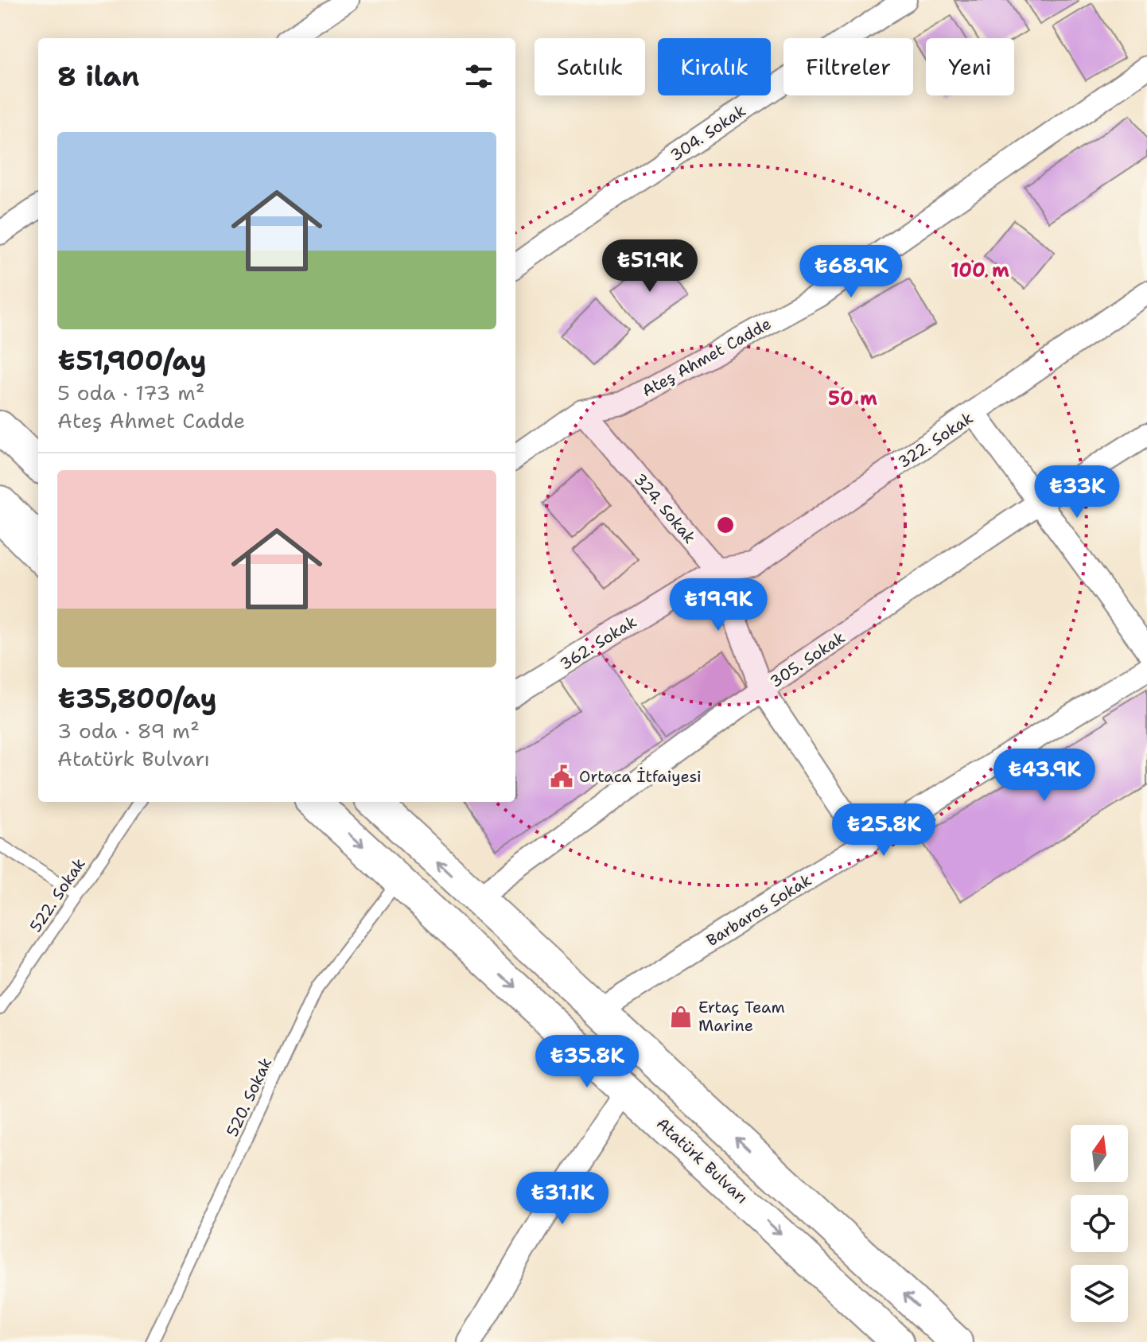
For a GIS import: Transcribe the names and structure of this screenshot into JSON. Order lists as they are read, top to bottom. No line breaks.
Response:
{"streets":{"main road":["Atatürk Bulvarı"],"street":["304. Sokak","Ateş Ahmet Cadde","322. Sokak","324. Sokak","362. Sokak","305. Sokak","Barbaros Sokak"],"lane":["522. Sokak","520. Sokak"]},"crossings":[["Ateş Ahmet Cadde","324. Sokak"],["322. Sokak","324. Sokak"],["322. Sokak","362. Sokak"],["324. Sokak","362. Sokak"],["324. Sokak","305. Sokak"],["324. Sokak","Barbaros Sokak"],["520. Sokak","Atatürk Bulvarı"]],"places":{"public building":["Ortaca İtfaiyesi"],"shop":["Ertaç Team Marine"]},"north":"top","page":{"chip":["Satılık","Kiralık","Filtreler","Yeni"],"heading":"8 ilan","list":[{"name":"₺51,900/ay","note":"5 oda · 173 m² · Ateş Ahmet Cadde"},{"name":"₺35,800/ay","note":"3 oda · 89 m² · Atatürk Bulvarı"}],"price":["₺51.9K","₺68.9K","₺33K","₺19.9K","₺43.9K","₺25.8K","₺35.8K","₺31.1K"]},"rings":["100 m","50 m"]}
